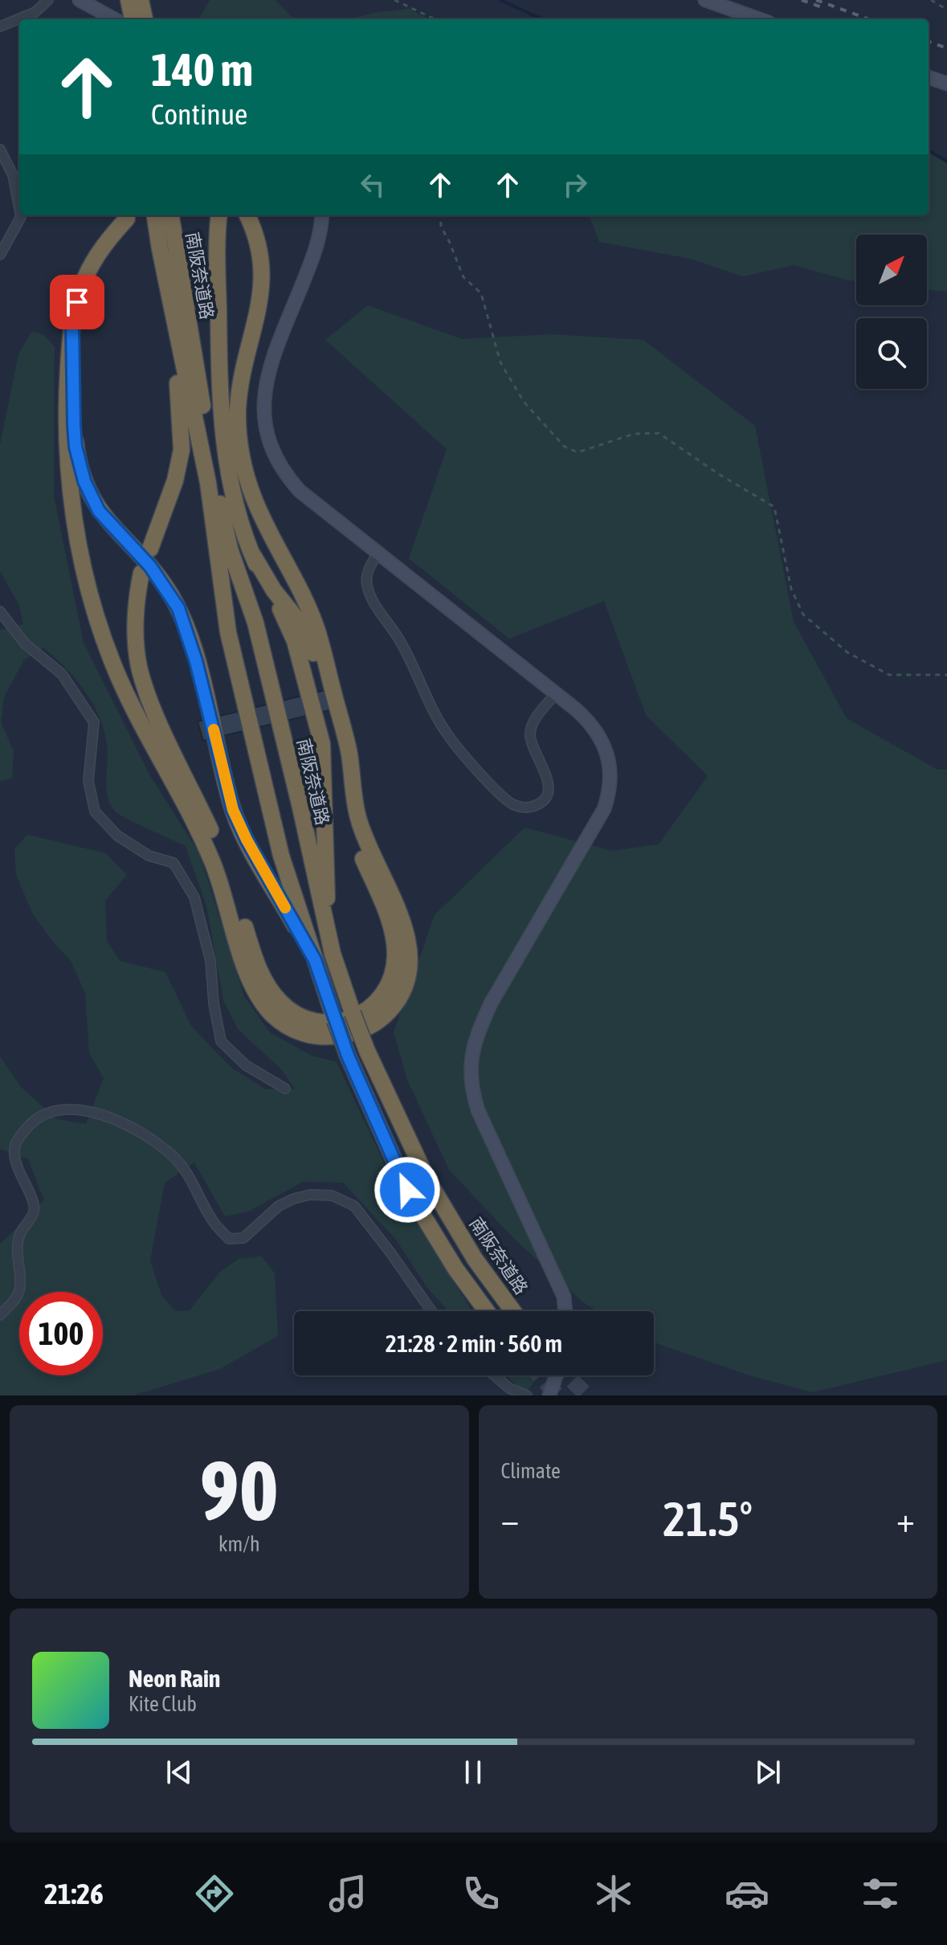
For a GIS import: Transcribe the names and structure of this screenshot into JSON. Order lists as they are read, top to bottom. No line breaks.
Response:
{"streets":{"highway":["南阪奈道路"]},"north":"top right","page":{"turn":["140 m","Continue"],"limit":"100","trip":"21:28 · 2 min · 560 m","tile":[["90","km/h"],"Climate"],"heat":["−","21.5°","+"],"song":["Neon Rain","Kite Club"],"tabs":"21:26"}}
